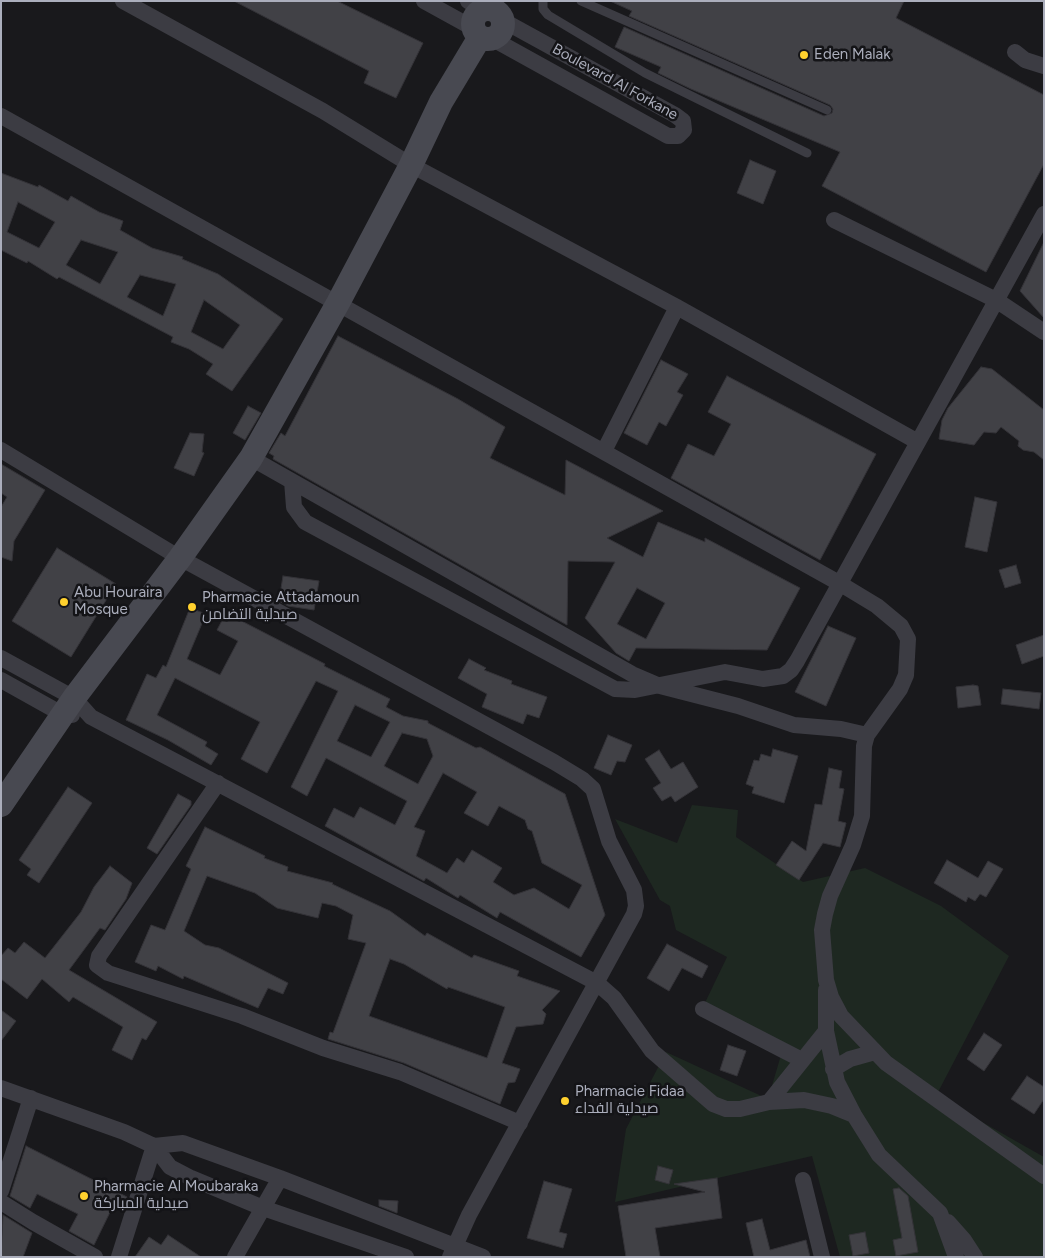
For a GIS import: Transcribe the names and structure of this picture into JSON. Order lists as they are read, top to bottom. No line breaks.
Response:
{"streets":{"street":["Boulevard Al Forkane"]},"places":["Eden Malak","Abu Houraira Mosque","Pharmacie Attadamoun صيدلية التضامن","Pharmacie Fidaa صيدلية الفداء","Pharmacie Al Moubaraka صيدلية المباركة"]}
